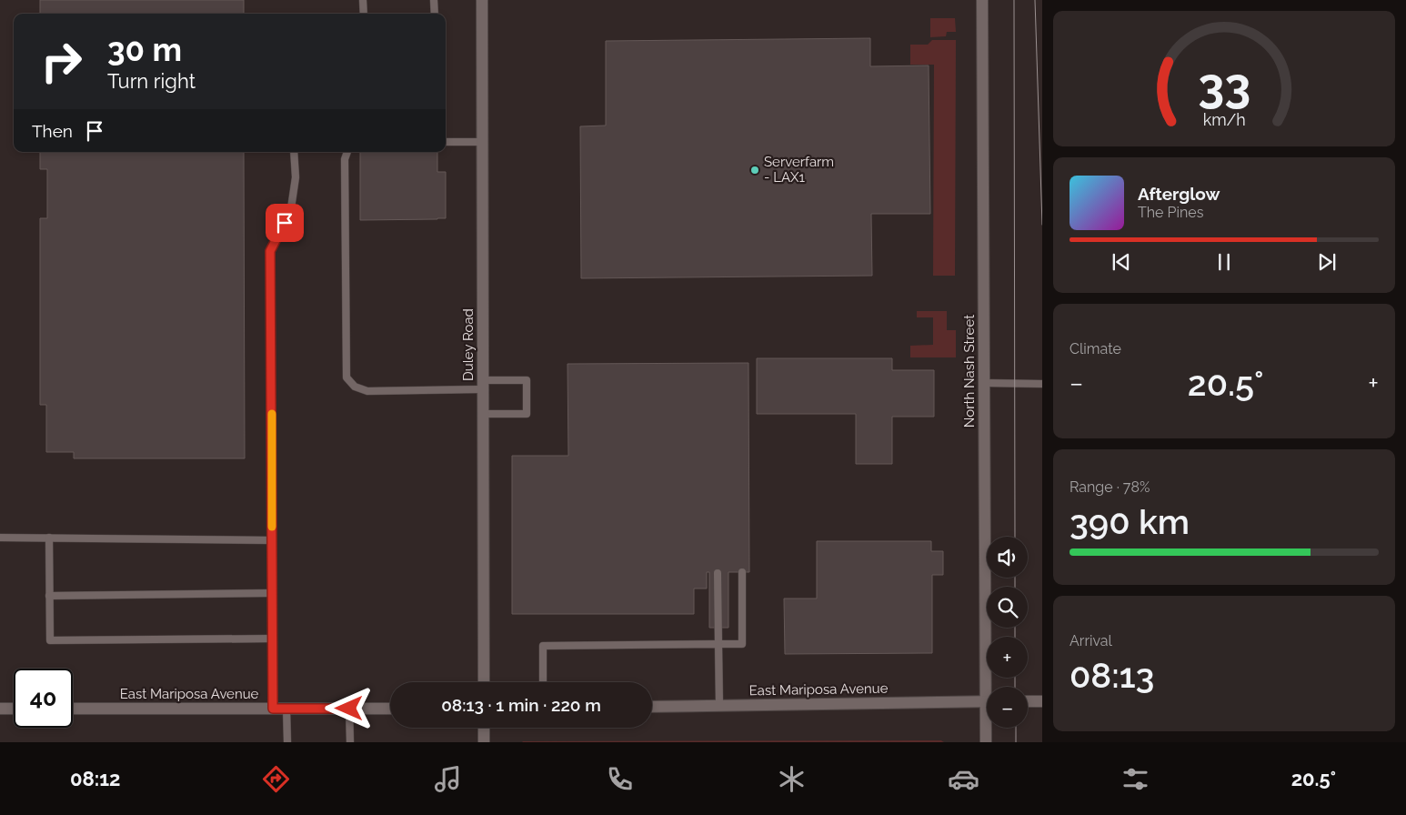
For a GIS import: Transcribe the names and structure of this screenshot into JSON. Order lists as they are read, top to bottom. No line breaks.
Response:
{"streets":{"street":["Duley Road","North Nash Street","East Mariposa Avenue"]},"places":["Serverfarm - LAX1"],"page":{"turn":["30 m","Turn right"],"then":"Then","song":["Afterglow","The Pines"],"tile":["Climate",["Range · 78%","390 km"],["Arrival","08:13"]],"heat":["−","20.5°","+"],"map_buttons":["+","−"],"limit":"40","trip":"08:13 · 1 min · 220 m","tabs":["08:12","20.5°"],"gauge":["33","km/h"]}}
